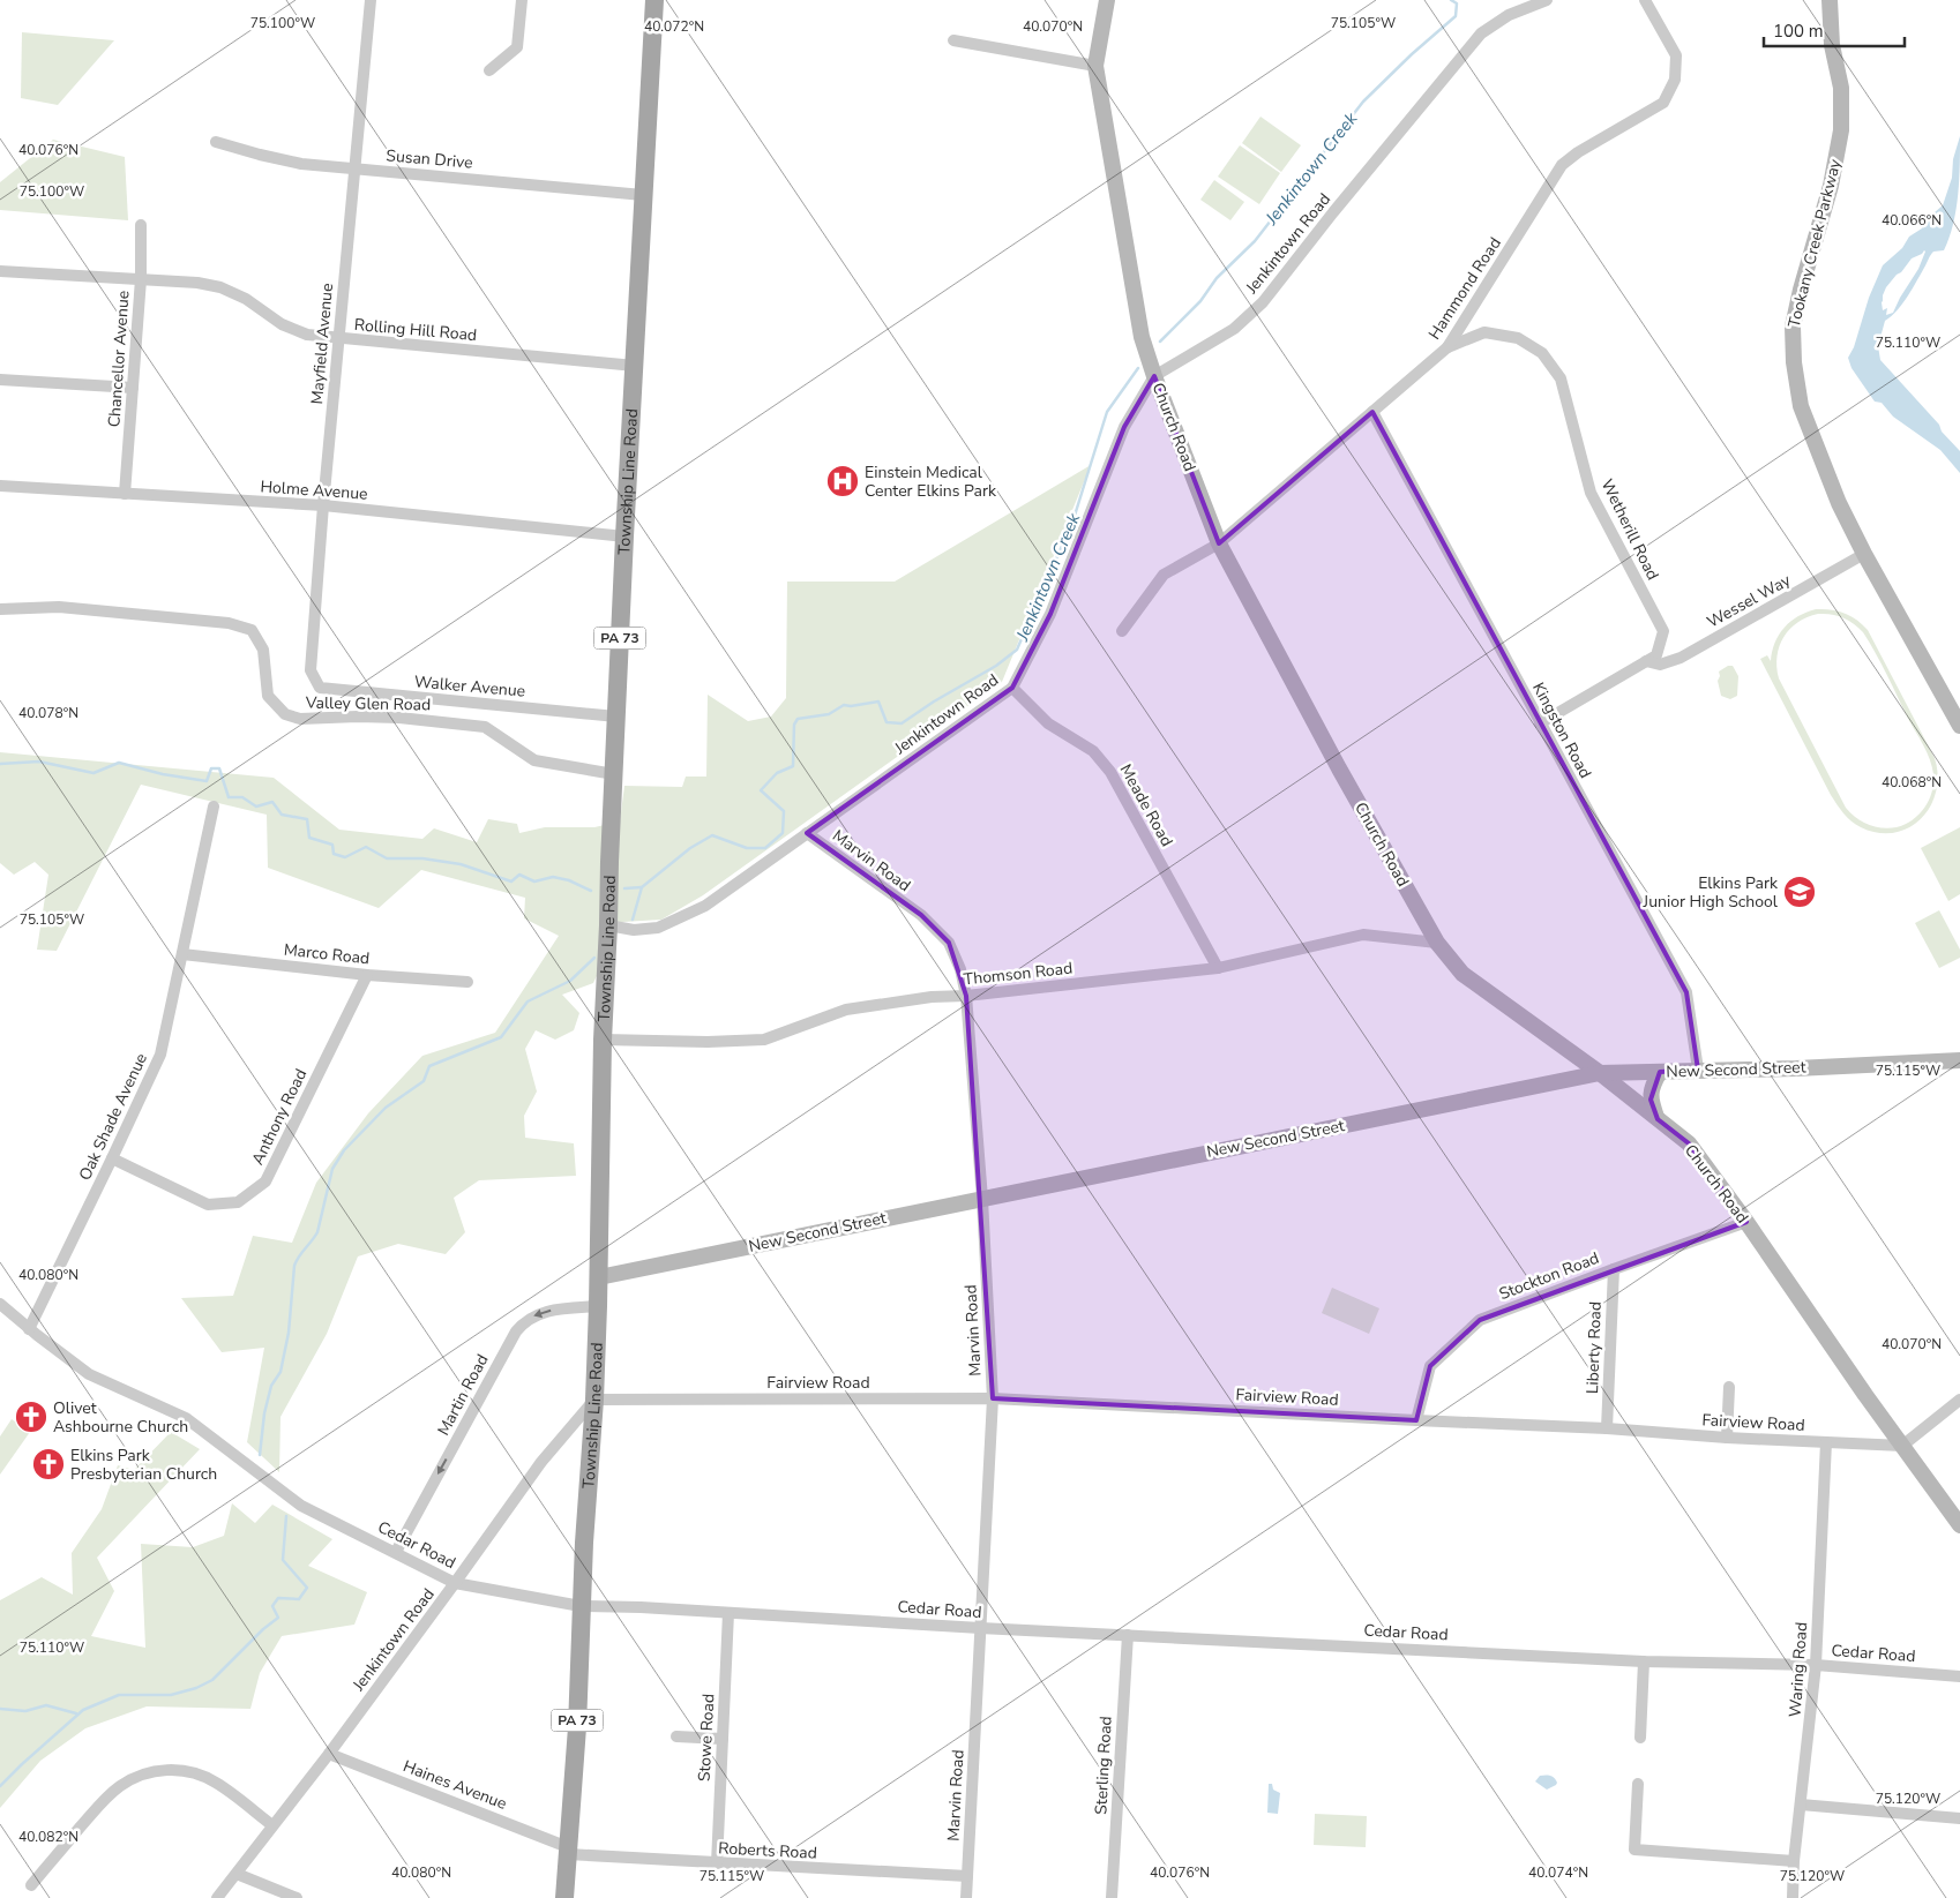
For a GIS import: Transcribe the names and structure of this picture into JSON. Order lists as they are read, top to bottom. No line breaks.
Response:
{"streets":{"main road":["Township Line Road","PA 73"],"street":["Susan Drive","Jenkintown Road","Tookany Creek Parkway","Hammond Road","Rolling Hill Road","Mayfield Avenue","Chancellor Avenue","Church Road","Holme Avenue","Wetherill Road","Wessel Way","Walker Avenue","Valley Glen Road","Kingston Road","Meade Road","Marvin Road","Marco Road","Thomson Road","New Second Street","Oak Shade Avenue","Anthony Road","Stockton Road","Liberty Road","Fairview Road","Martin Road","Cedar Road","Waring Road","Stowe Road","Sterling Road","Haines Avenue","Roberts Road"]},"crossings":[["Susan Drive","Mayfield Avenue"],["Susan Drive","Township Line Road"],["Jenkintown Road","Church Road"],["Jenkintown Road","Township Line Road"],["Jenkintown Road","Meade Road"],["Jenkintown Road","Marvin Road"],["Jenkintown Road","Fairview Road"],["Jenkintown Road","Cedar Road"],["Jenkintown Road","Haines Avenue"],["Tookany Creek Parkway","Wessel Way"],["Hammond Road","Church Road"],["Hammond Road","Wetherill Road"],["Hammond Road","Kingston Road"],["Rolling Hill Road","Mayfield Avenue"],["Rolling Hill Road","Chancellor Avenue"],["Rolling Hill Road","Township Line Road"],["Mayfield Avenue","Holme Avenue"],["Mayfield Avenue","Walker Avenue"],["Chancellor Avenue","Holme Avenue"],["Church Road","Thomson Road"],["Church Road","New Second Street"],["Church Road","Stockton Road"],["Church Road","Fairview Road"],["Township Line Road","Holme Avenue"],["Township Line Road","Walker Avenue"],["Township Line Road","Valley Glen Road"],["Township Line Road","Thomson Road"],["Township Line Road","New Second Street"],["Township Line Road","Fairview Road"],["Township Line Road","Martin Road"],["Township Line Road","Cedar Road"],["Township Line Road","Haines Avenue"],["Township Line Road","Roberts Road"],["Wetherill Road","Wessel Way"],["Wetherill Road","Kingston Road"],["Kingston Road","New Second Street"],["Meade Road","Thomson Road"],["Marvin Road","Thomson Road"],["Marvin Road","New Second Street"],["Marvin Road","Fairview Road"],["Marvin Road","Cedar Road"],["Marvin Road","Roberts Road"],["Marco Road","Oak Shade Avenue"],["Marco Road","Anthony Road"],["Oak Shade Avenue","Anthony Road"],["Oak Shade Avenue","Cedar Road"],["Stockton Road","Liberty Road"],["Stockton Road","Fairview Road"],["Liberty Road","Fairview Road"],["Fairview Road","Waring Road"],["Martin Road","Cedar Road"],["Cedar Road","Waring Road"],["Cedar Road","Stowe Road"],["Cedar Road","Sterling Road"],["Stowe Road","Roberts Road"],["Haines Avenue","Roberts Road"]],"one_way":["Martin Road"],"water":["Jenkintown Creek"],"places":{"hospital":["Einstein Medical Center Elkins Park"],"school or university":["Elkins Park Junior High School"],"church":["Olivet Ashbourne Church","Elkins Park Presbyterian Church"]},"scale_bar":"100 m","coordinates":["75.100°W","75.105°W","40.072°N","40.070°N","40.076°N","40.066°N","75.110°W","40.078°N","40.068°N","75.115°W","40.080°N","75.120°W","40.082°N","40.074°N"]}
